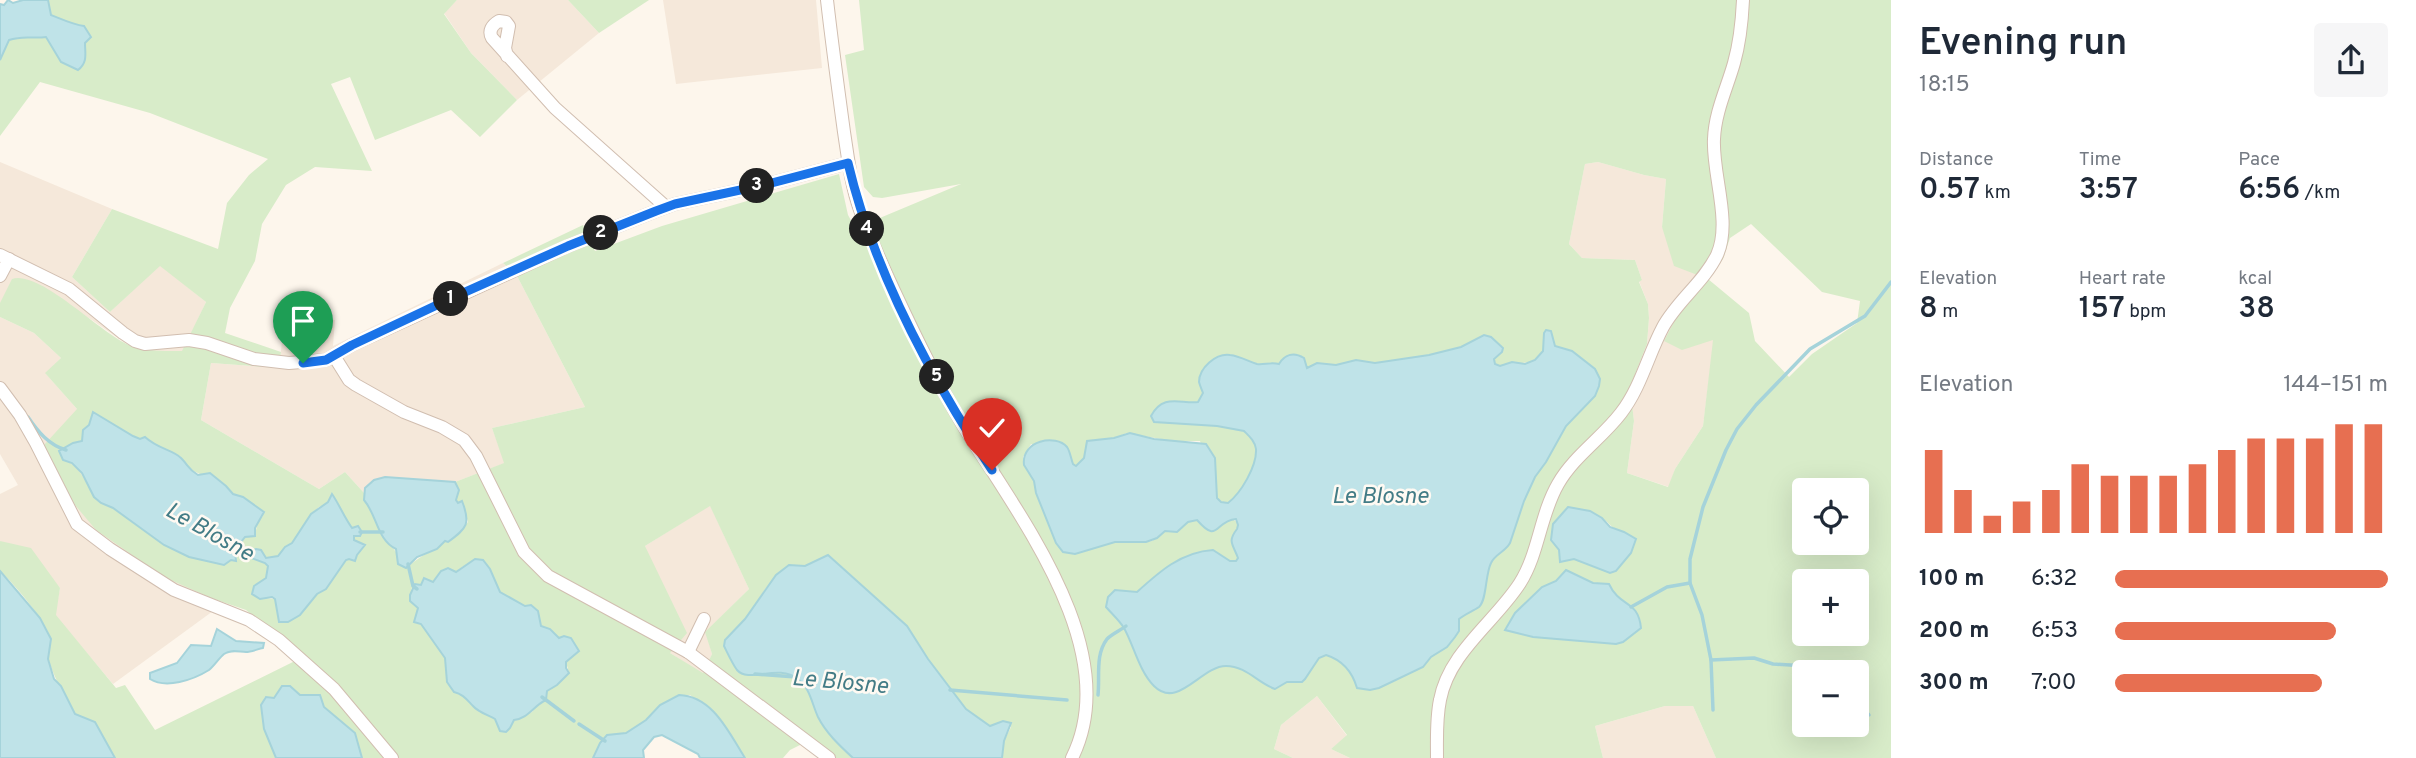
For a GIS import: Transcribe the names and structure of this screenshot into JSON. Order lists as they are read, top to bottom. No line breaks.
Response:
{"water":["Le Blosne"],"page":{"heading":["Evening run","18:15"],"stats":[["Distance","0.57 km"],["Time","3:57"],["Pace","6:56 /km"],["Elevation","8 m"],["Heart rate","157 bpm"],["kcal","38"]],"pins":["3","4","2","1","5"],"chart":["Elevation","144–151 m"],"map_buttons":["+","−"],"list":[{"name":"100 m","note":"6:32"},{"name":"200 m","note":"6:53"},{"name":"300 m","note":"7:00"}]}}
